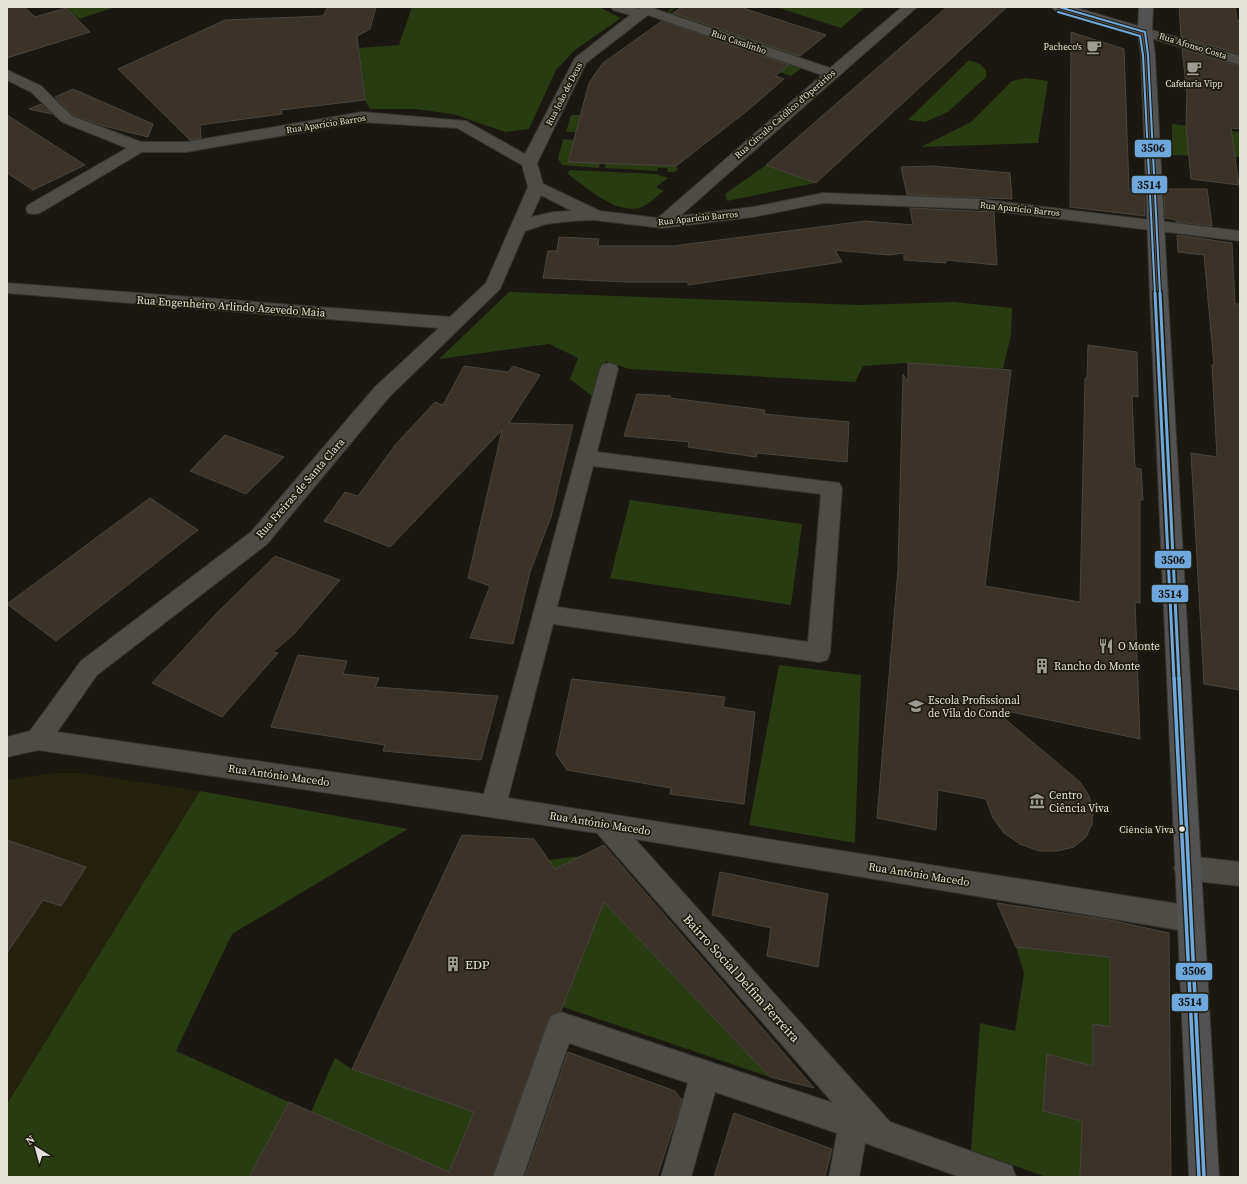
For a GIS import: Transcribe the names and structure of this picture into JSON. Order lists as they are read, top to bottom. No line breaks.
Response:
{"streets":{"street":["Rua Casalinho","Rua Afonso Costa","Rua João de Deus","Rua Círculo Católico d'Operários","Rua Aparício Barros","Rua Engenheiro Arlindo Azevedo Maia","Rua Freiras de Santa Clara","Rua António Macedo","Bairro Social Delfim Ferreira"]},"crossings":[["Rua Casalinho","Rua João de Deus"],["Rua Casalinho","Rua Círculo Católico d'Operários"],["Rua João de Deus","Rua Aparício Barros"],["Rua Círculo Católico d'Operários","Rua Aparício Barros"],["Rua Aparício Barros","Rua Freiras de Santa Clara"],["Rua Engenheiro Arlindo Azevedo Maia","Rua Freiras de Santa Clara"],["Rua Freiras de Santa Clara","Rua António Macedo"],["Rua António Macedo","Bairro Social Delfim Ferreira"]],"places":{"cafe":["Pacheco's","Cafetaria Vipp"],"restaurant":["O Monte"],"building":["Rancho do Monte","EDP"],"school or university":["Escola Profissional de Vila do Conde"],"museum":["Centro Ciência Viva"],"other":["Ciência Viva"]},"lines":["transit line 3506","transit line 3514"],"north":"top left"}
